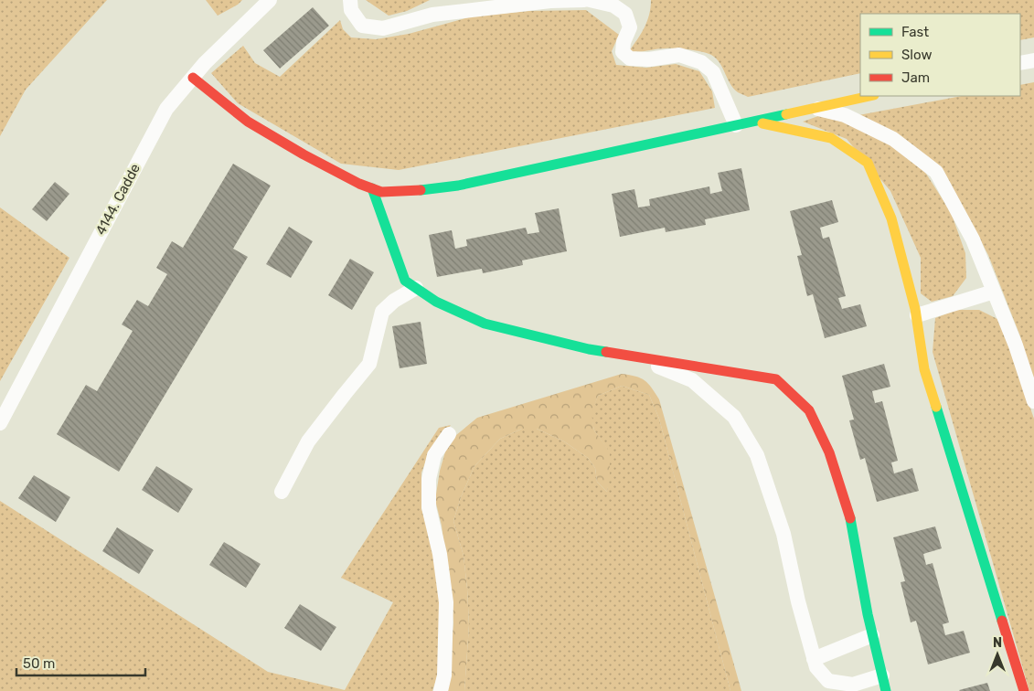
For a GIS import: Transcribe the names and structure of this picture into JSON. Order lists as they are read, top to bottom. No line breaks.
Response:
{"streets":{"street":["4144. Cadde"]},"legend":["Fast","Slow","Jam"],"scale_bar":"50 m","north":"top"}
